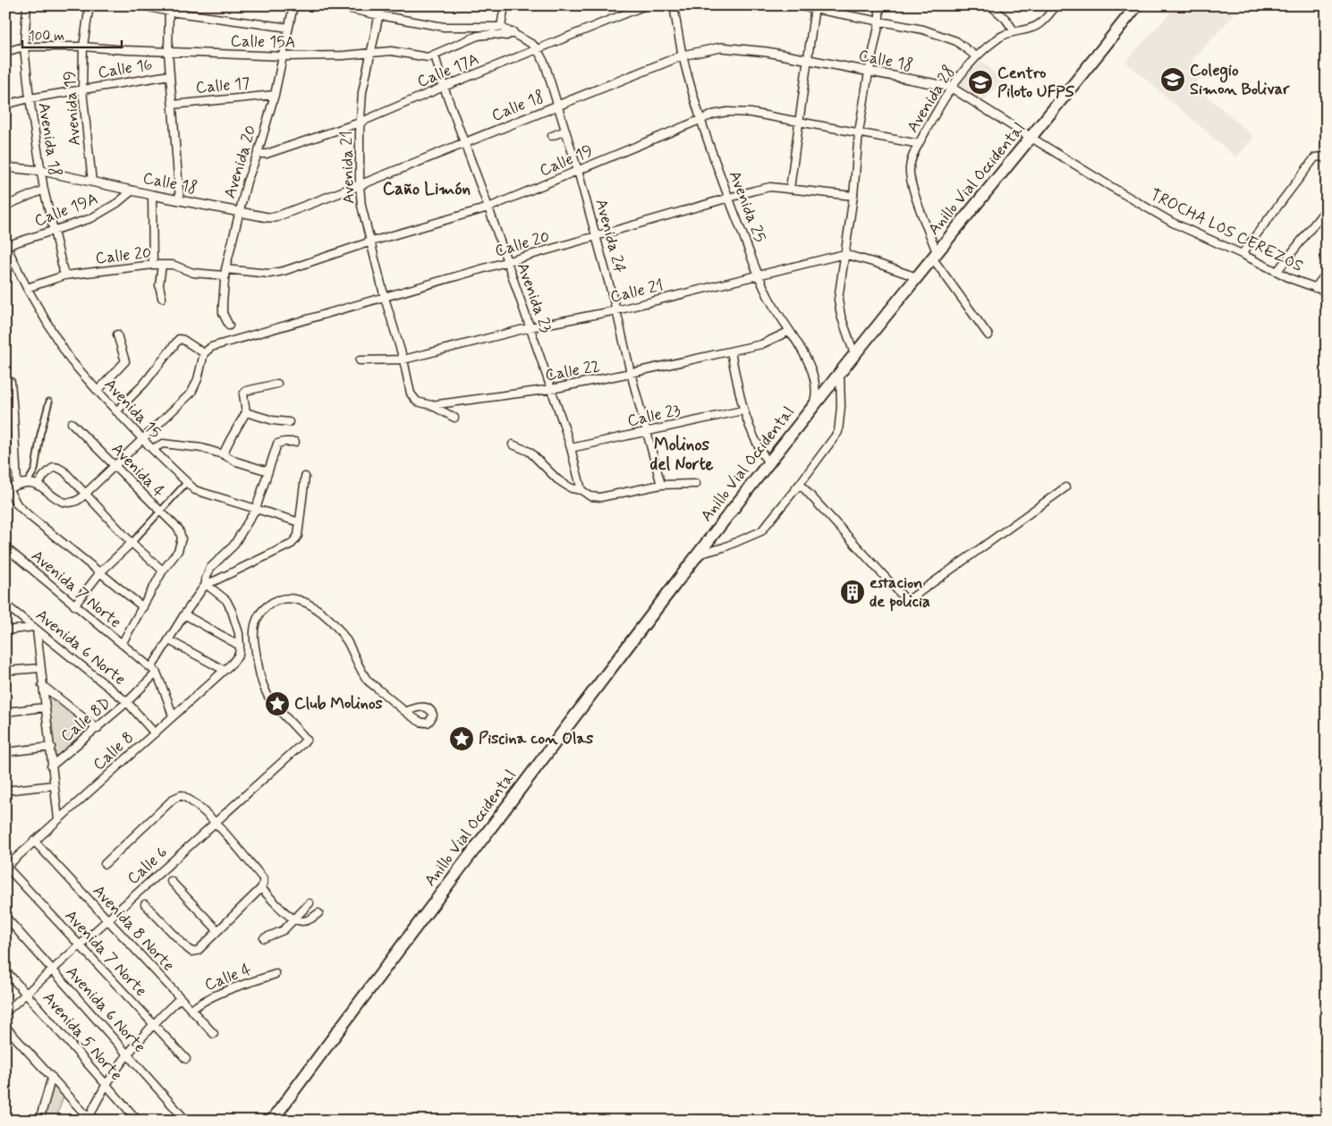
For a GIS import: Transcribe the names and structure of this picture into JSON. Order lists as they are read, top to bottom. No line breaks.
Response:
{"streets":{"highway":["Anillo Vial Occidental"],"street":["Calle 15A","Calle 18","Calle 16","Calle 17A","Calle 17","Avenida 28","Avenida 19","Avenida 18","Calle 19","Avenida 20","Avenida 21","Avenida 25","Calle 19A","TROCHA LOS CEREZOS","Avenida 24","Calle 20","Calle 21","Avenida 23","Calle 22","Avenida 15","Calle 23","Avenida 4","Avenida 7 Norte","Avenida 6 Norte","Calle 8D","Calle 8","Calle 6","Avenida 8 Norte","Calle 4","Avenida 5 Norte"]},"crossings":[["Calle 15A","Avenida 19"],["Calle 15A","Avenida 18"],["Calle 15A","Avenida 20"],["Calle 15A","Avenida 21"],["Calle 15A","Avenida 23"],["Calle 18","Avenida 28"],["Calle 18","Avenida 19"],["Calle 18","Avenida 18"],["Calle 18","Avenida 20"],["Calle 18","Avenida 21"],["Calle 18","Anillo Vial Occidental"],["Calle 18","Avenida 25"],["Calle 18","Calle 19A"],["Calle 18","TROCHA LOS CEREZOS"],["Calle 18","Avenida 24"],["Calle 18","Avenida 23"],["Calle 16","Avenida 19"],["Calle 16","Avenida 18"],["Calle 17A","Avenida 20"],["Calle 17A","Avenida 21"],["Calle 17A","Avenida 24"],["Calle 17A","Avenida 23"],["Calle 17","Avenida 20"],["Avenida 28","Calle 19"],["Avenida 28","Anillo Vial Occidental"],["Avenida 18","Calle 19A"],["Avenida 18","Calle 20"],["Calle 19","Avenida 20"],["Calle 19","Avenida 21"],["Calle 19","Avenida 25"],["Calle 19","Avenida 24"],["Calle 19","Calle 20"],["Calle 19","Avenida 23"],["Avenida 20","Calle 20"],["Avenida 21","Calle 20"],["Avenida 21","Calle 21"],["Avenida 21","Calle 22"],["Anillo Vial Occidental","Avenida 25"],["Anillo Vial Occidental","TROCHA LOS CEREZOS"],["Avenida 25","Calle 20"],["Avenida 25","Calle 21"],["Avenida 25","Calle 22"],["Calle 19A","Avenida 15"],["Avenida 24","Calle 20"],["Avenida 24","Calle 21"],["Avenida 24","Calle 22"],["Avenida 24","Calle 23"],["Calle 20","Avenida 23"],["Calle 20","Avenida 15"],["Calle 21","Avenida 23"],["Avenida 23","Calle 22"],["Avenida 23","Calle 23"],["Avenida 15","Calle 8D"],["Avenida 7 Norte","Calle 8D"],["Avenida 7 Norte","Calle 8"],["Avenida 7 Norte","Calle 6"],["Avenida 6 Norte","Calle 8D"],["Avenida 6 Norte","Calle 8"],["Avenida 6 Norte","Calle 6"],["Calle 8","Avenida 8 Norte"],["Calle 6","Avenida 8 Norte"],["Calle 6","Avenida 5 Norte"],["Avenida 8 Norte","Calle 4"]],"districts":["Caño Limón","Molinos del Norte"],"places":{"school or university":["Colegio Simon Bolivar","Centro Piloto UFPS"],"building":["estacion de policia"],"place":["Club Molinos","Piscina con Olas"]},"scale_bar":"100 m"}
